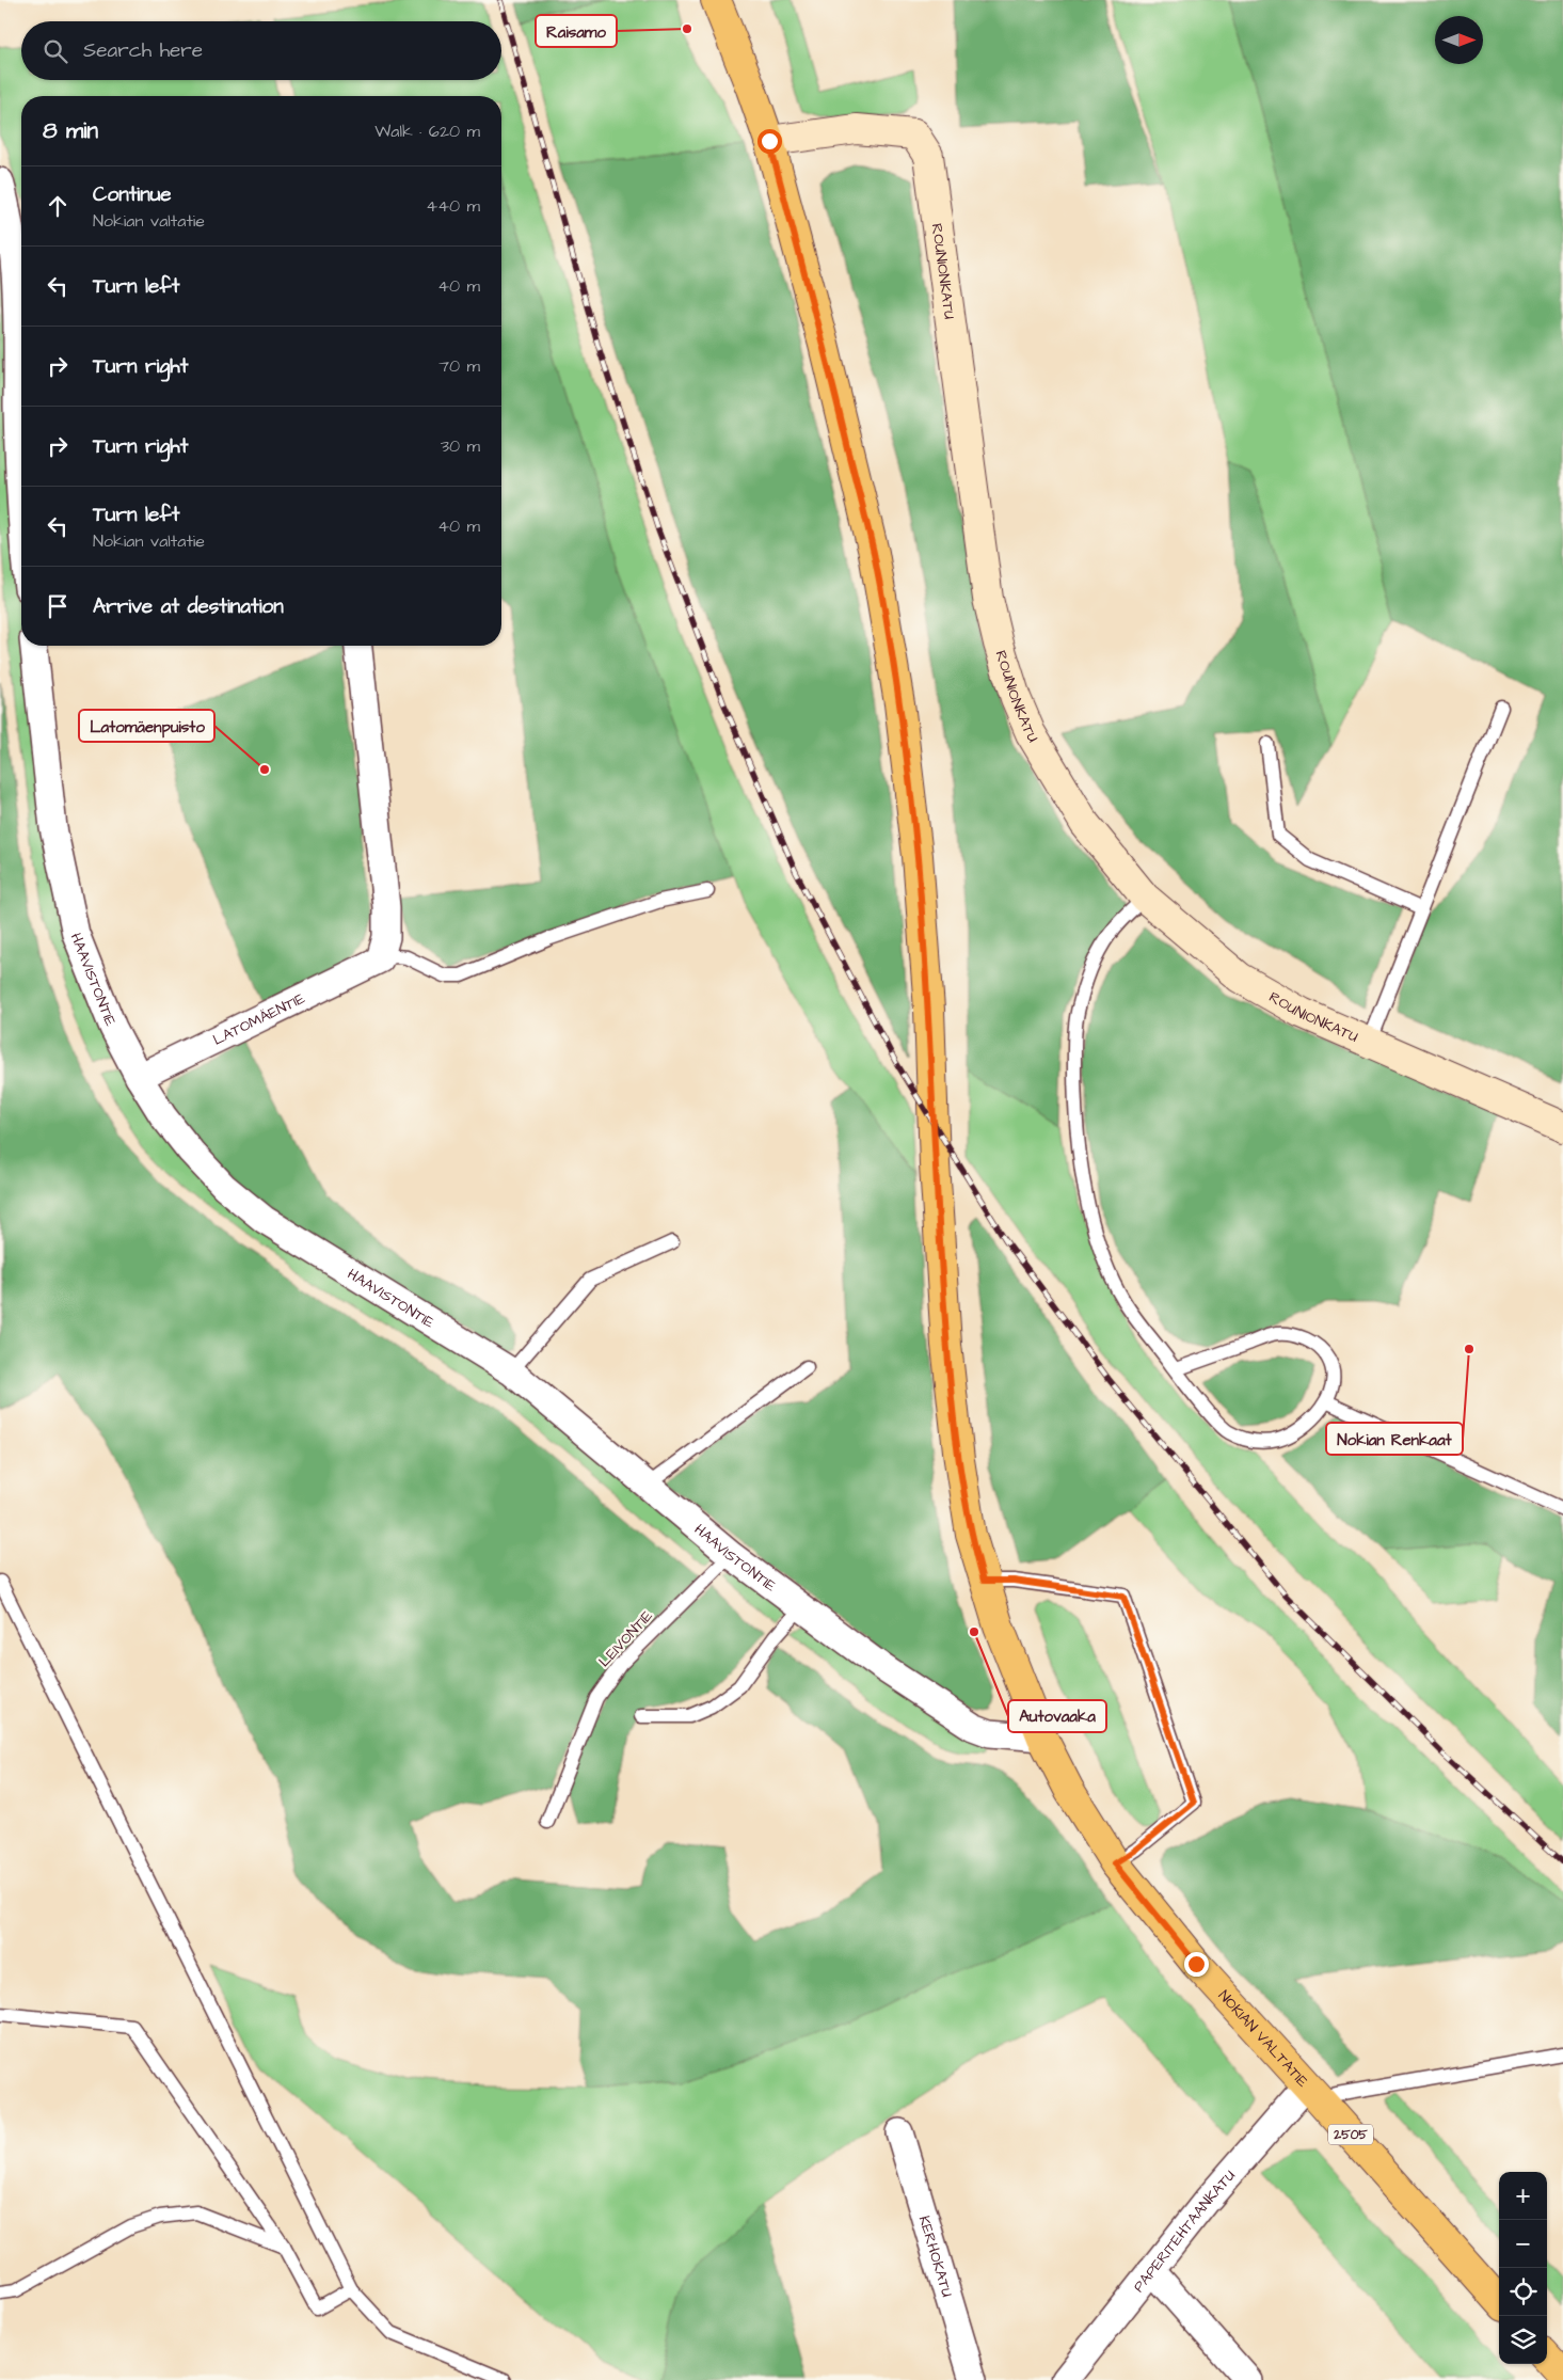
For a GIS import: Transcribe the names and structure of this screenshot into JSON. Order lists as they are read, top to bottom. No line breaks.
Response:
{"streets":{"main road":["ROUNIONKATU","NOKIAN VALTATIE","2505"],"street":["HAAVISTONTIE","LATOMÄENTIE","PAPERITEHTAANKATU","KERHOKATU"],"lane":["LEIVONTIE"]},"crossings":[["ROUNIONKATU","NOKIAN VALTATIE"],["HAAVISTONTIE","LATOMÄENTIE"],["HAAVISTONTIE","LEIVONTIE"],["HAAVISTONTIE","NOKIAN VALTATIE"],["NOKIAN VALTATIE","PAPERITEHTAANKATU"]],"places":["Raisamo","Latomäenpuisto","Nokian Renkaat","Autovaaka"],"north":"right","page":{"search":"Search here","heading":["8 min","Walk · 620 m"],"list":[["Continue","Nokian valtatie","440 m"],["Turn left","40 m"],["Turn right","70 m"],["Turn right","30 m"],["Turn left","Nokian valtatie","40 m"],"Arrive at destination"],"map_buttons":["+","−"]}}
